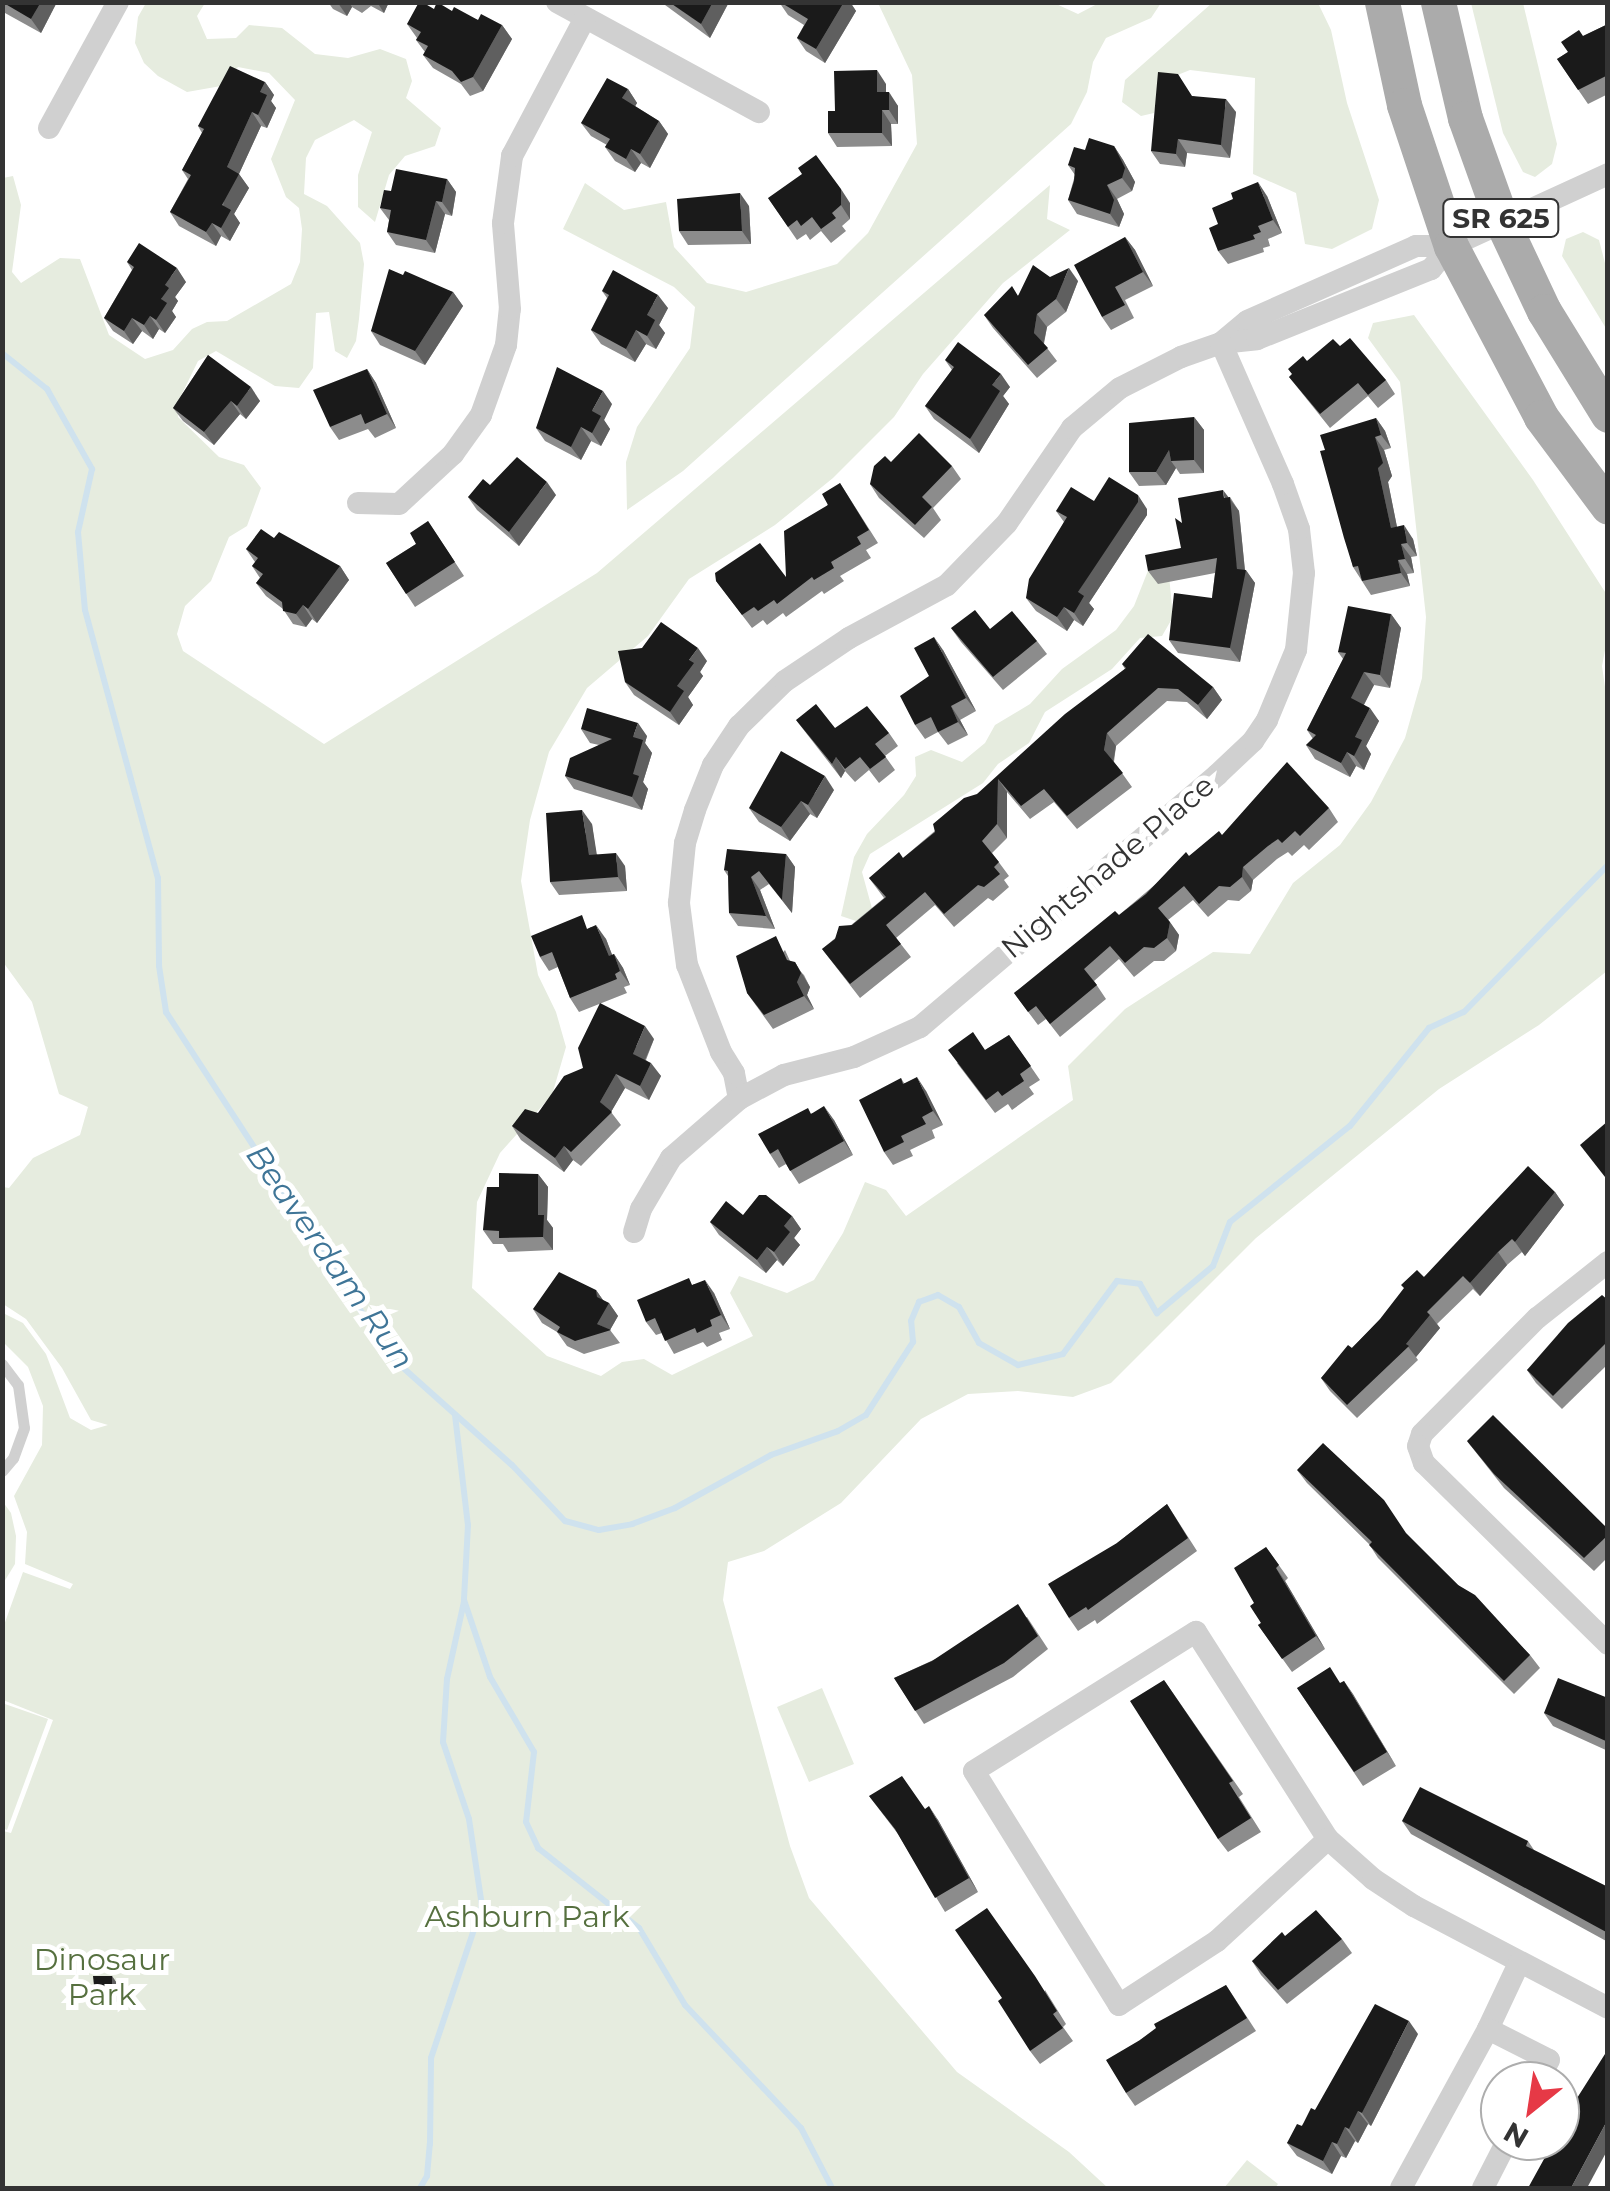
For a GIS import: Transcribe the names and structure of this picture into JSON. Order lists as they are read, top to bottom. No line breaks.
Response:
{"streets":{"main road":["SR 625"],"street":["Nightshade Place"]},"water":["Beaverdam Run"],"parks":["Ashburn Park","Dinosaur Park"],"north":"bottom left"}
